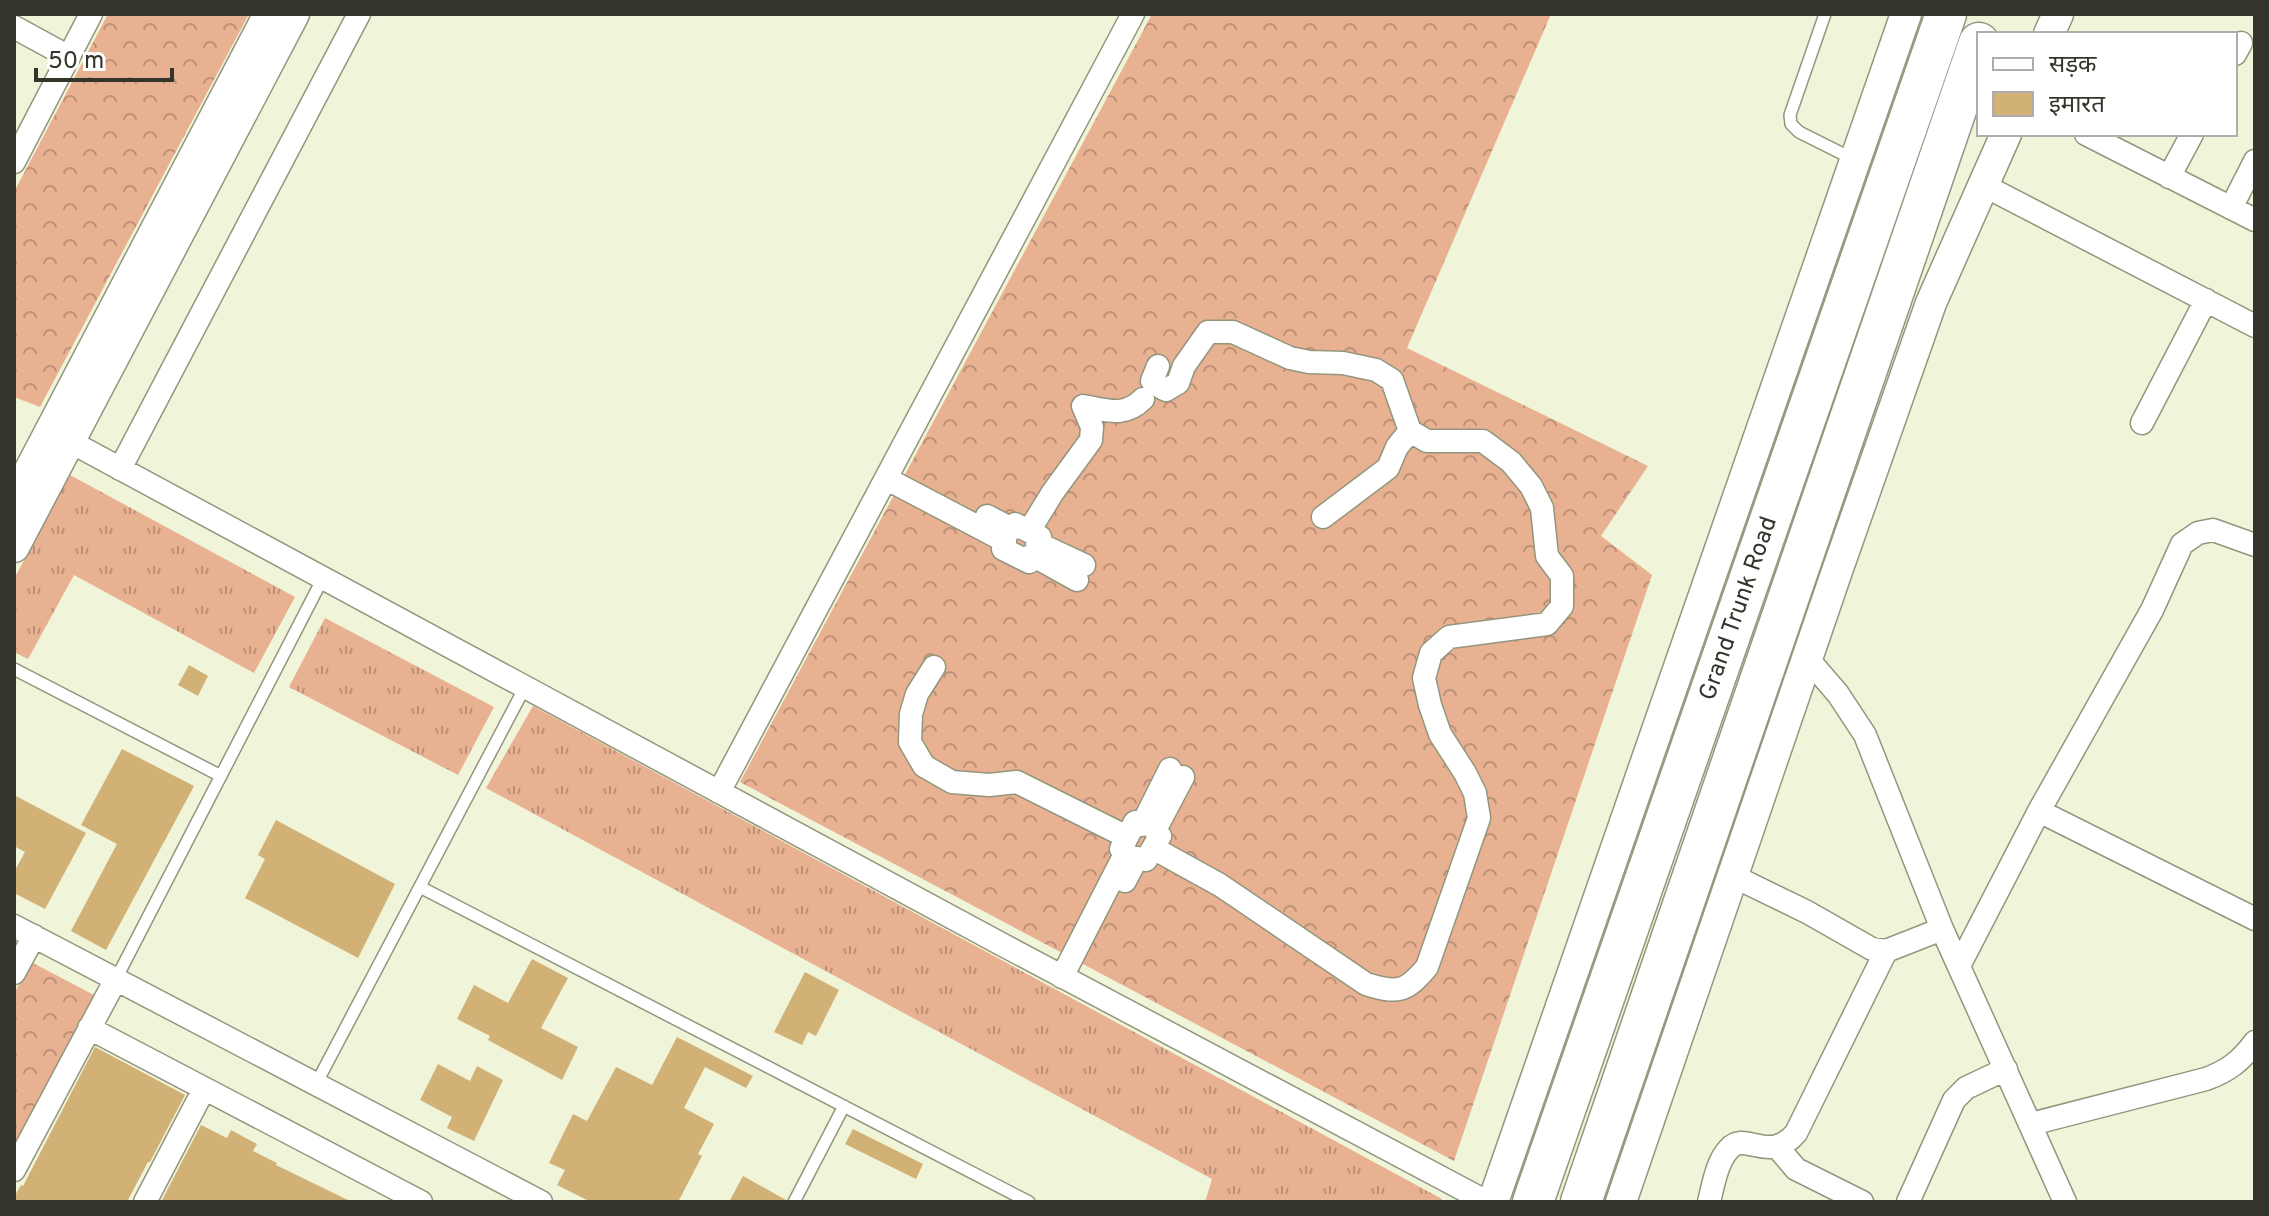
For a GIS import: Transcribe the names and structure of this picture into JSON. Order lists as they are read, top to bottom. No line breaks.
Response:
{"streets":{"highway":["Grand Trunk Road"]},"legend":["सड़क","इमारत"],"scale_bar":"50 m"}
